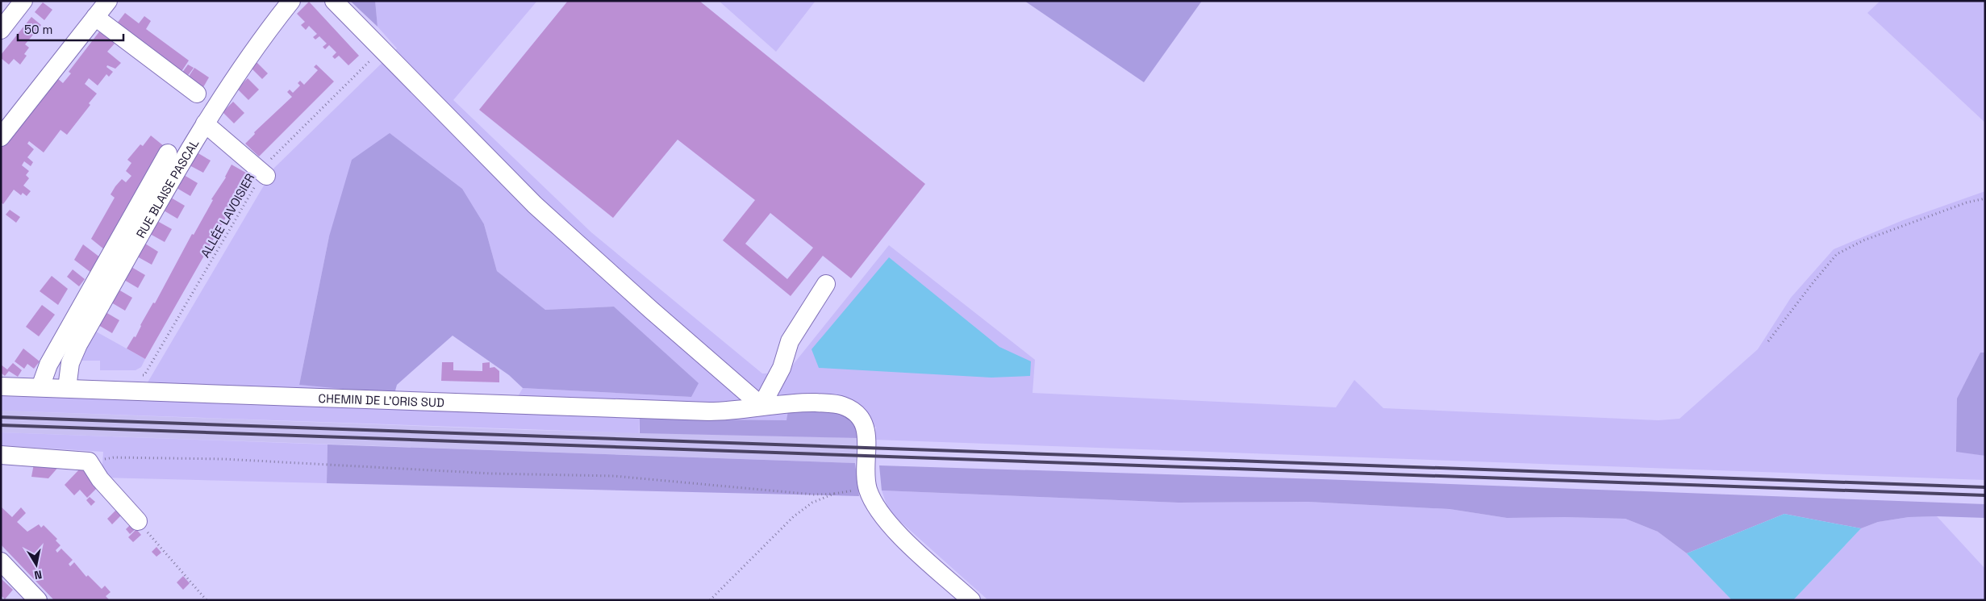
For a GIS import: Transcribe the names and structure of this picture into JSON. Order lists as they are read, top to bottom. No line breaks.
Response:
{"streets":{"street":["RUE BLAISE PASCAL","CHEMIN DE L'ORIS SUD"],"path":["ALLÉE LAVOISIER"]},"crossings":[["RUE BLAISE PASCAL","CHEMIN DE L'ORIS SUD"]],"scale_bar":"50 m","north":"bottom"}
